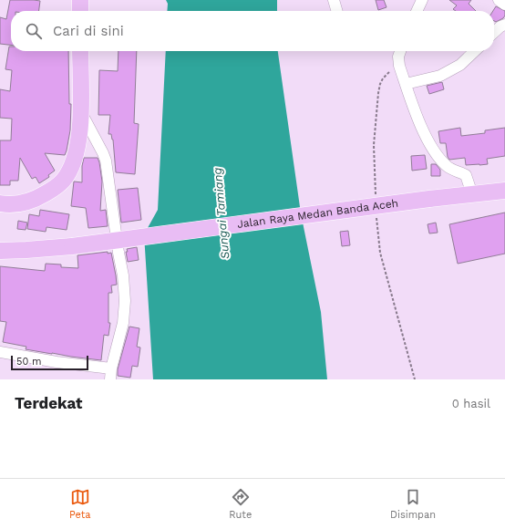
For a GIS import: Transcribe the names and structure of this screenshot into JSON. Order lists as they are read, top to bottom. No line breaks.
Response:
{"streets":{"highway":["Jalan Raya Medan Banda Aceh"]},"water":["Sungai Tamiang"],"scale_bar":"50 m","page":{"search":"Cari di sini","scale":"50 m","heading":["Terdekat","0 hasil"],"nav":["Peta","Rute","Disimpan"]}}
